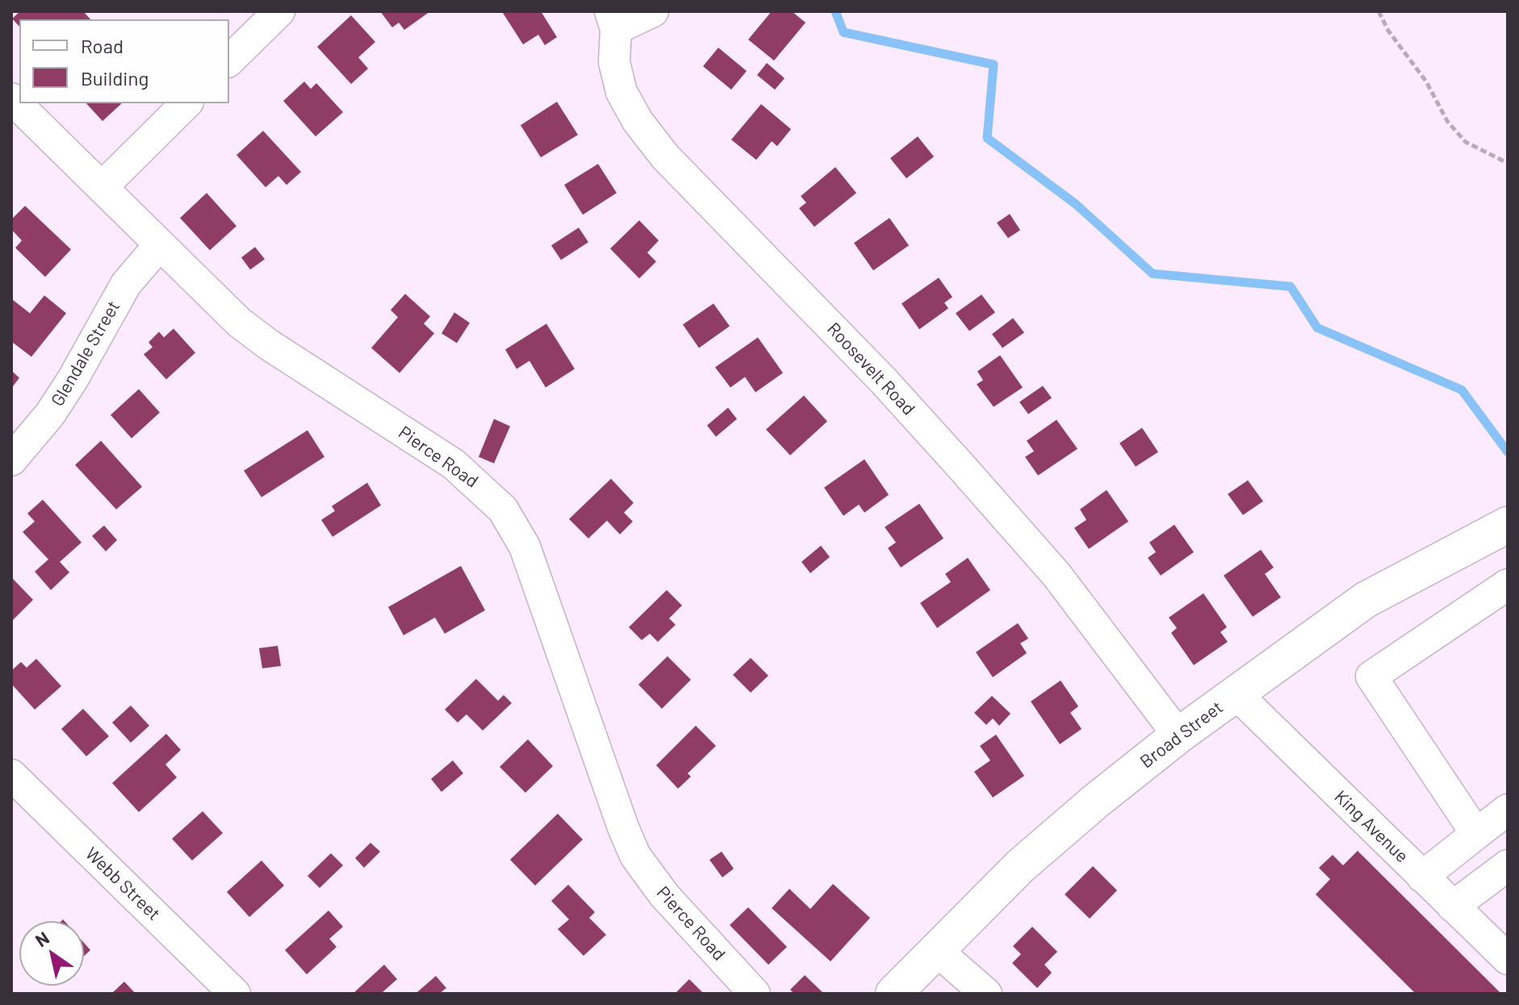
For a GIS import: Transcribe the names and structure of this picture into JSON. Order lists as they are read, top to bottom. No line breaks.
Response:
{"streets":{"main road":["Broad Street"],"street":["Glendale Street","Roosevelt Road","Pierce Road","King Avenue","Webb Street"]},"crossings":[["Glendale Street","Pierce Road"],["Roosevelt Road","Broad Street"],["Broad Street","King Avenue"]],"legend":["Road","Building"],"north":"top left"}
